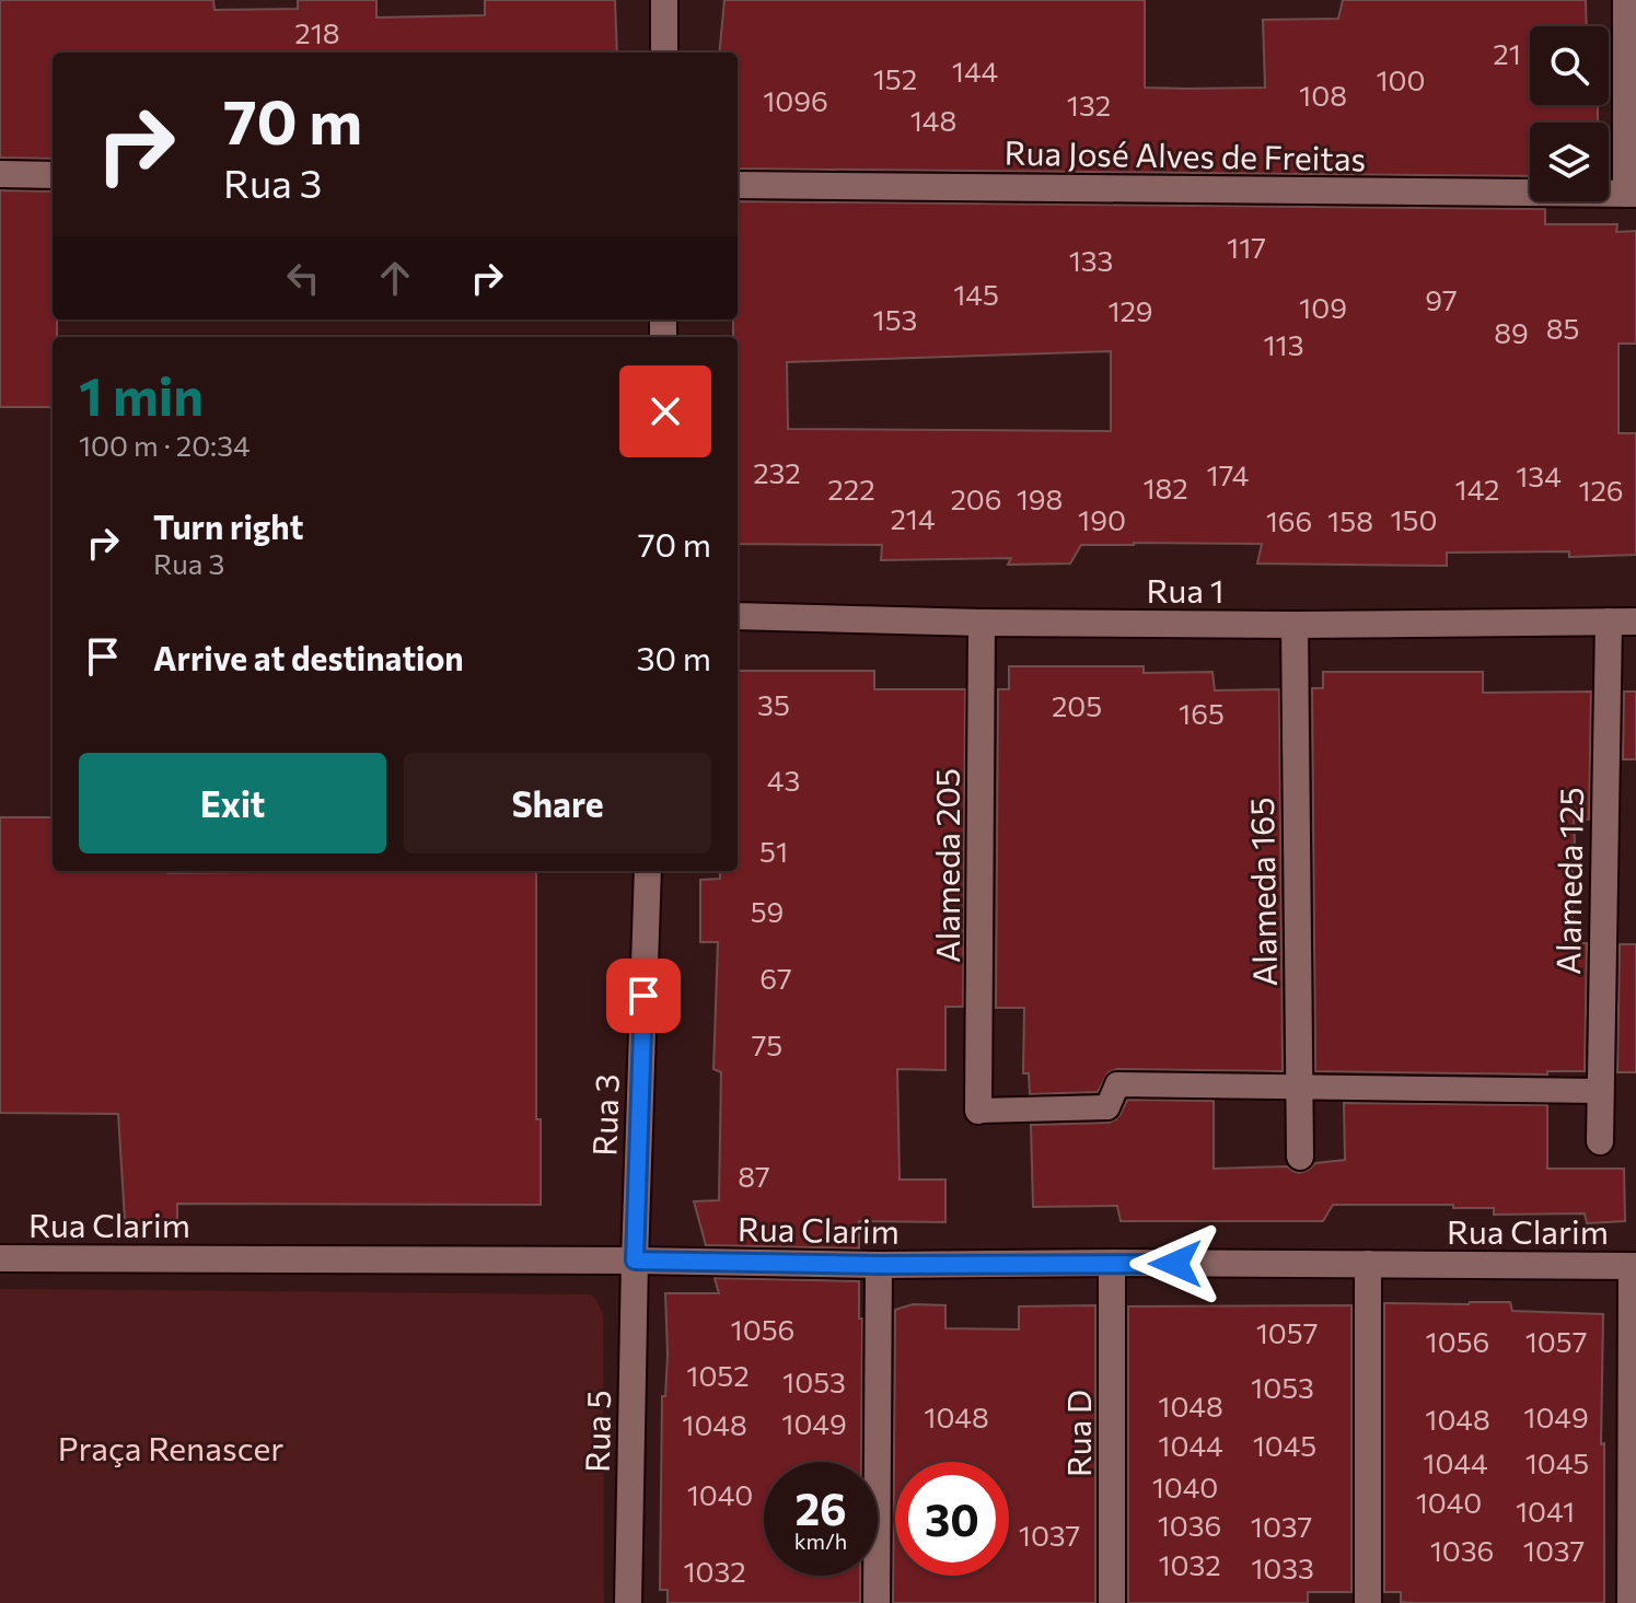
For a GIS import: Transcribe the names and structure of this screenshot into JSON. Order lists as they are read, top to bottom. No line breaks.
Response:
{"streets":{"street":["Rua José Alves de Freitas","Rua 1","Alameda 205","Alameda 125","Alameda 165","Rua 3","Rua Clarim","Rua 5","Rua D"]},"crossings":[["Rua 1","Alameda 205"],["Rua 1","Alameda 125"],["Rua 1","Alameda 165"],["Rua 3","Rua Clarim"],["Rua 3","Rua 5"],["Rua Clarim","Rua 5"],["Rua Clarim","Rua D"]],"parks":["Praça Renascer"],"house_numbers":["218","21","144","152","100","108","1096","132","148","117","133","145","97","109","129","153","85","89","113","232","174","134","182","222","142","126","206","198","214","190","150","166","158","35","205","165","43","51","59","67","75","87","1056","1057","1056","1057","1052","1053","1053","1048","1048","1049","1048","1049","1048","1044","1045","1044","1045","1040","1040","1040","1041","1036","1037","1037","1036","1037","1032","1033","1032"],"page":{"turn":["70 m","Rua 3"],"heading":["1 min","100 m · 20:34"],"list":[{"name":"Turn right","note":"Rua 3","value":"70 m"},{"name":"Arrive at destination","value":"30 m"}],"buttons":["Exit","Share"],"speed":"26 km/h","limit":"30"}}
